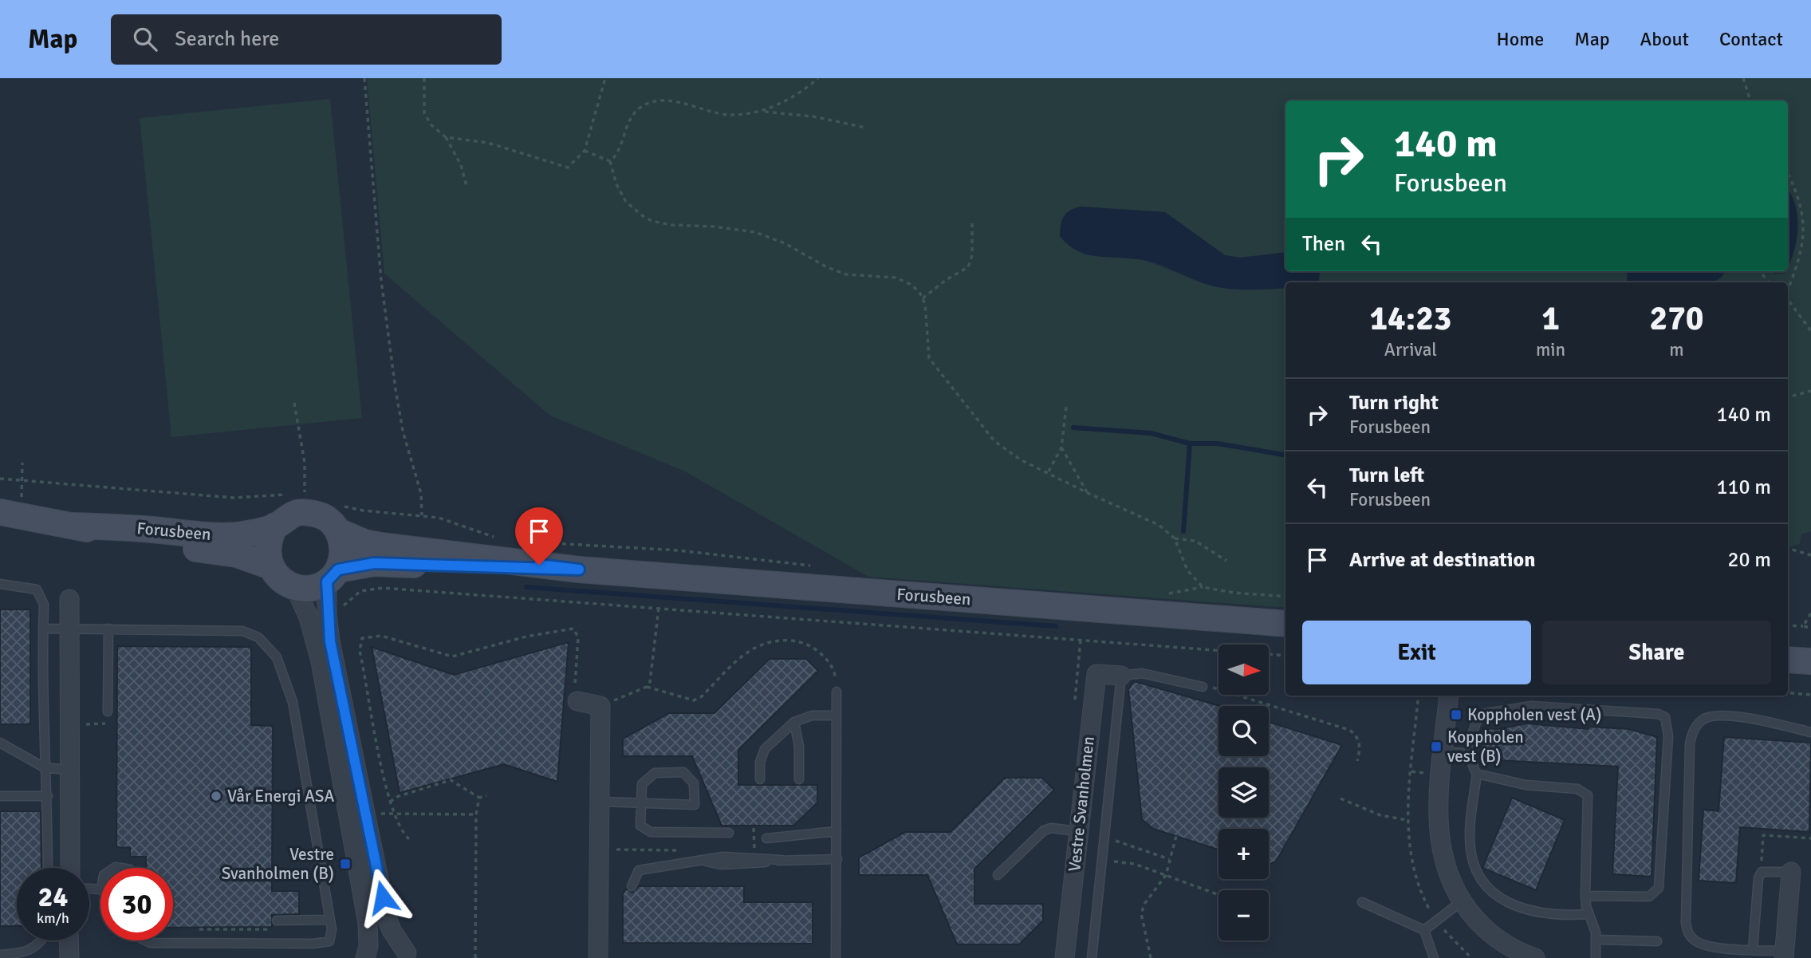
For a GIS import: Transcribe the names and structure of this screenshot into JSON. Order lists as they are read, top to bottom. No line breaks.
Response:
{"streets":{"main road":["Forusbeen"],"street":["Vestre Svanholmen"]},"places":{"transit":["Koppholen vest (A)","Koppholen vest (B)","Vestre Svanholmen (B)"],"other":["Vår Energi ASA"]},"north":"right","page":{"header":"Map","search":"Search here","nav":["Home","Map","About","Contact"],"turn":["140 m","Forusbeen"],"then":"Then","eta":["14:23","Arrival","1","min","270","m"],"list":[{"name":"Turn right","note":"Forusbeen","value":"140 m"},{"name":"Turn left","note":"Forusbeen","value":"110 m"},{"name":"Arrive at destination","value":"20 m"}],"buttons":["Exit","Share"],"map_buttons":["+","−"],"speed":"24 km/h","limit":"30"}}
